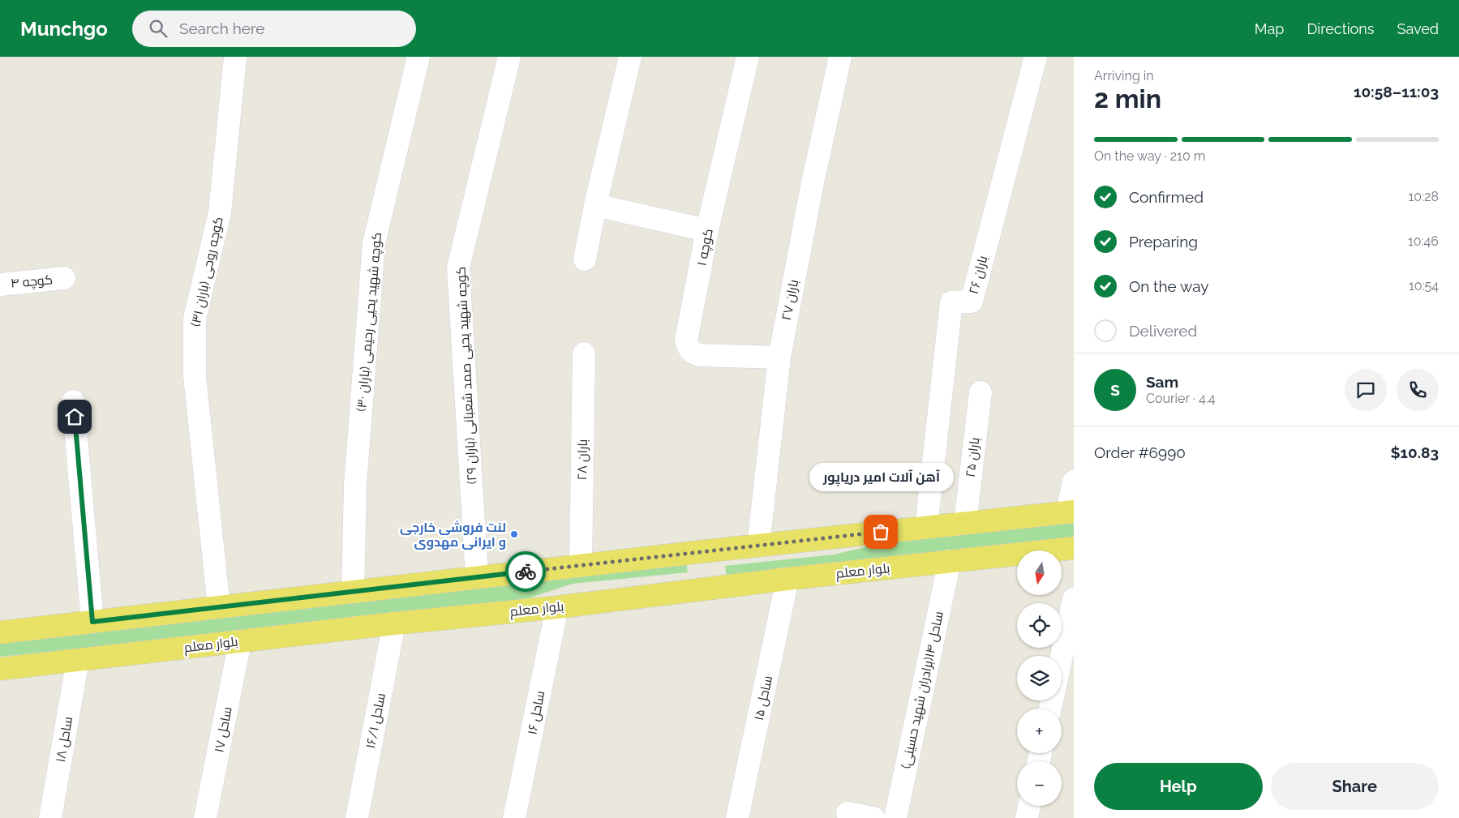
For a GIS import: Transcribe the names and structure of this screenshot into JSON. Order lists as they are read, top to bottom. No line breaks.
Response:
{"streets":{"main road":["بلوار معلم"],"street":["کوچه ۱","کوچه روحی (باران ۳۱)","باران ۲۶","کوچه ۴","باران ۲۷","کوچه شهید یحیی رحیمی (باران ۳۰)","کوچه شهید یحیی صمد شعبانی (باران ۲۹)","باران ۲۵","باران ۲۸","ساحل ۱۴(برادران شهید حسینی)","ساحل ۱۵","ساحل ۱۶","ساحل ۱۶/۱","ساحل ۱۷","ساحل ۱۸"]},"crossings":[["کوچه ۱","باران ۲۷"],["بلوار معلم","ساحل ۱۴(برادران شهید حسینی)"],["بلوار معلم","ساحل ۱۵"],["بلوار معلم","ساحل ۱۶"],["بلوار معلم","ساحل ۱۶/۱"],["بلوار معلم","ساحل ۱۷"],["بلوار معلم","ساحل ۱۸"]],"places":["آهن آلات امیر دریاپور","لنت فروشی خارجی و ایرانی مهدوی"],"north":"bottom","page":{"header":"Munchgo","search":"Search here","nav":["Map","Directions","Saved"],"heading":["2 min","Arriving in","10:58–11:03"],"panel":["Sam","Courier · 4.4","Order #6990","$10.83"],"bar":"On the way · 210 m","list":[["Confirmed","10:28"],["Preparing","10:46"],["On the way","10:54"],"Delivered"],"round":"S","bubble":"آهن آلات امیر دریاپور","map_buttons":["+","−"],"buttons":["Help","Share"]}}
